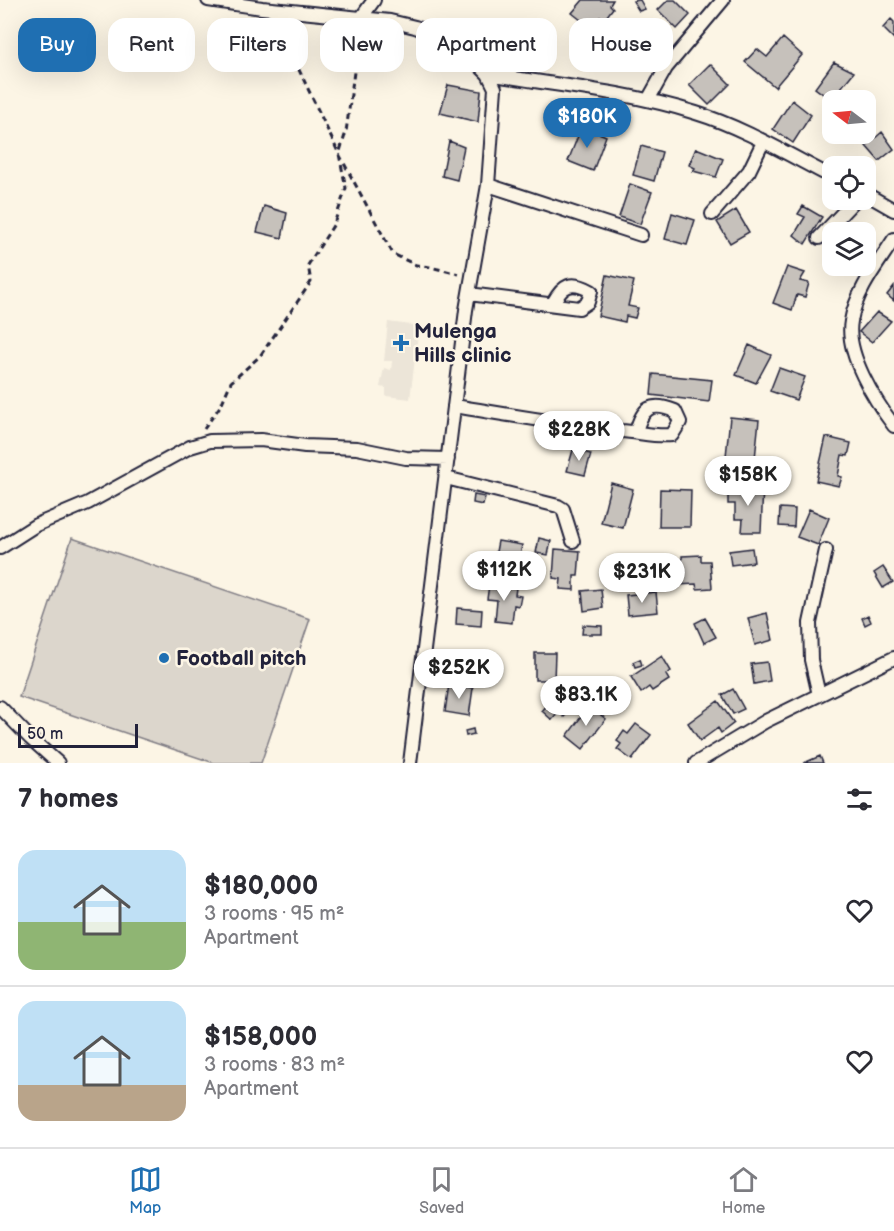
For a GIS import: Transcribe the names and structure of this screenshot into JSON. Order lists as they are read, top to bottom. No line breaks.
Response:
{"places":{"health":["Mulenga Hills clinic"],"other":["Football pitch"]},"scale_bar":"50 m","north":"left","page":{"chip":["Buy","Rent","Filters","New","Apartment","House"],"price":["$180K","$228K","$158K","$112K","$231K","$252K","$83.1K"],"scale":"50 m","heading":"7 homes","list":[{"name":"$180,000","note":"3 rooms · 95 m² · Apartment"},{"name":"$158,000","note":"3 rooms · 83 m² · Apartment"}],"tabs":["Map","Saved","Home"]}}
